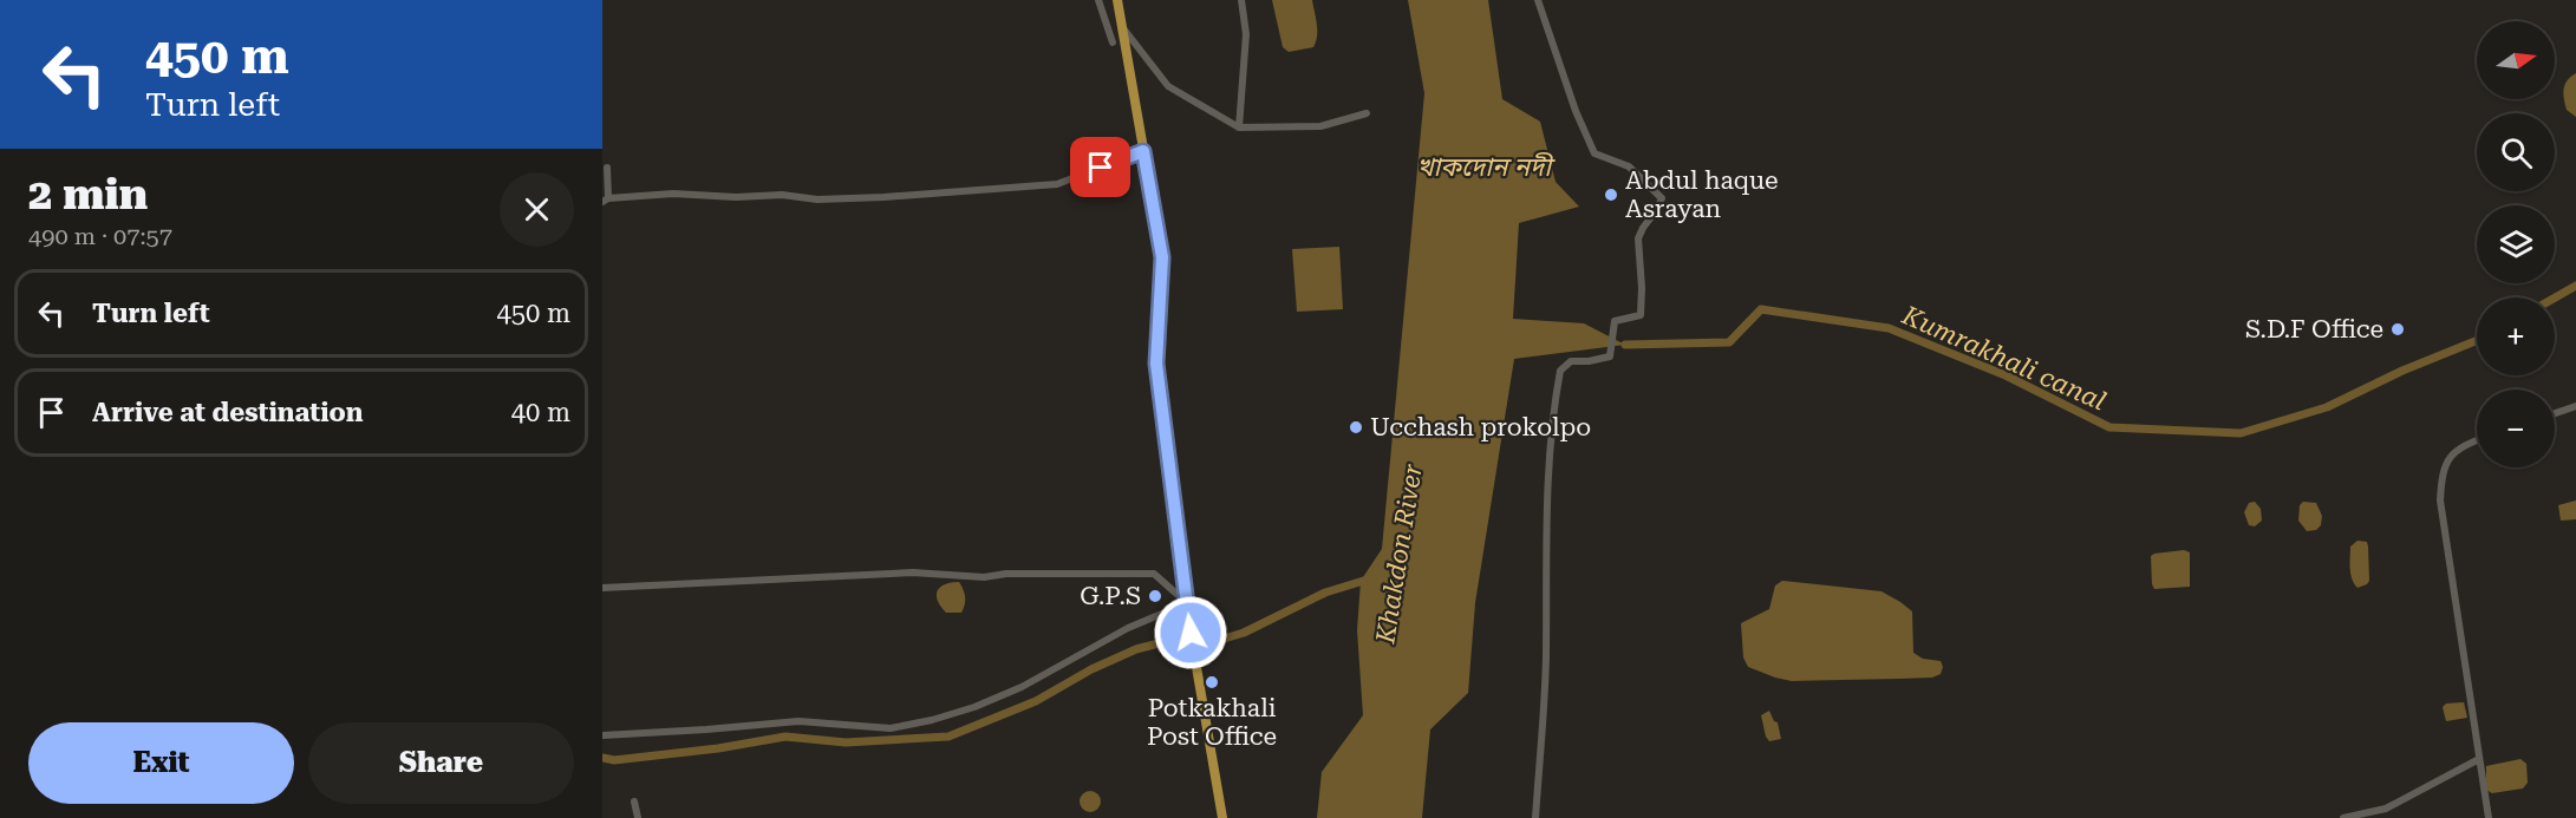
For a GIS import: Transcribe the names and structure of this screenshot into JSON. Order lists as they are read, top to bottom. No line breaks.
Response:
{"water":["খাকদোন নদী","Kumrakhali canal","Khakdon River"],"places":["Abdul haque Asrayan","S.D.F Office","Ucchash prokolpo","G.P.S","Potkakhali Post Office"],"north":"right","page":{"turn":["450 m","Turn left"],"map_buttons":["+","−"],"heading":["2 min","490 m · 07:57"],"list":[{"name":"Turn left","value":"450 m"},{"name":"Arrive at destination","value":"40 m"}],"buttons":["Exit","Share"]}}
